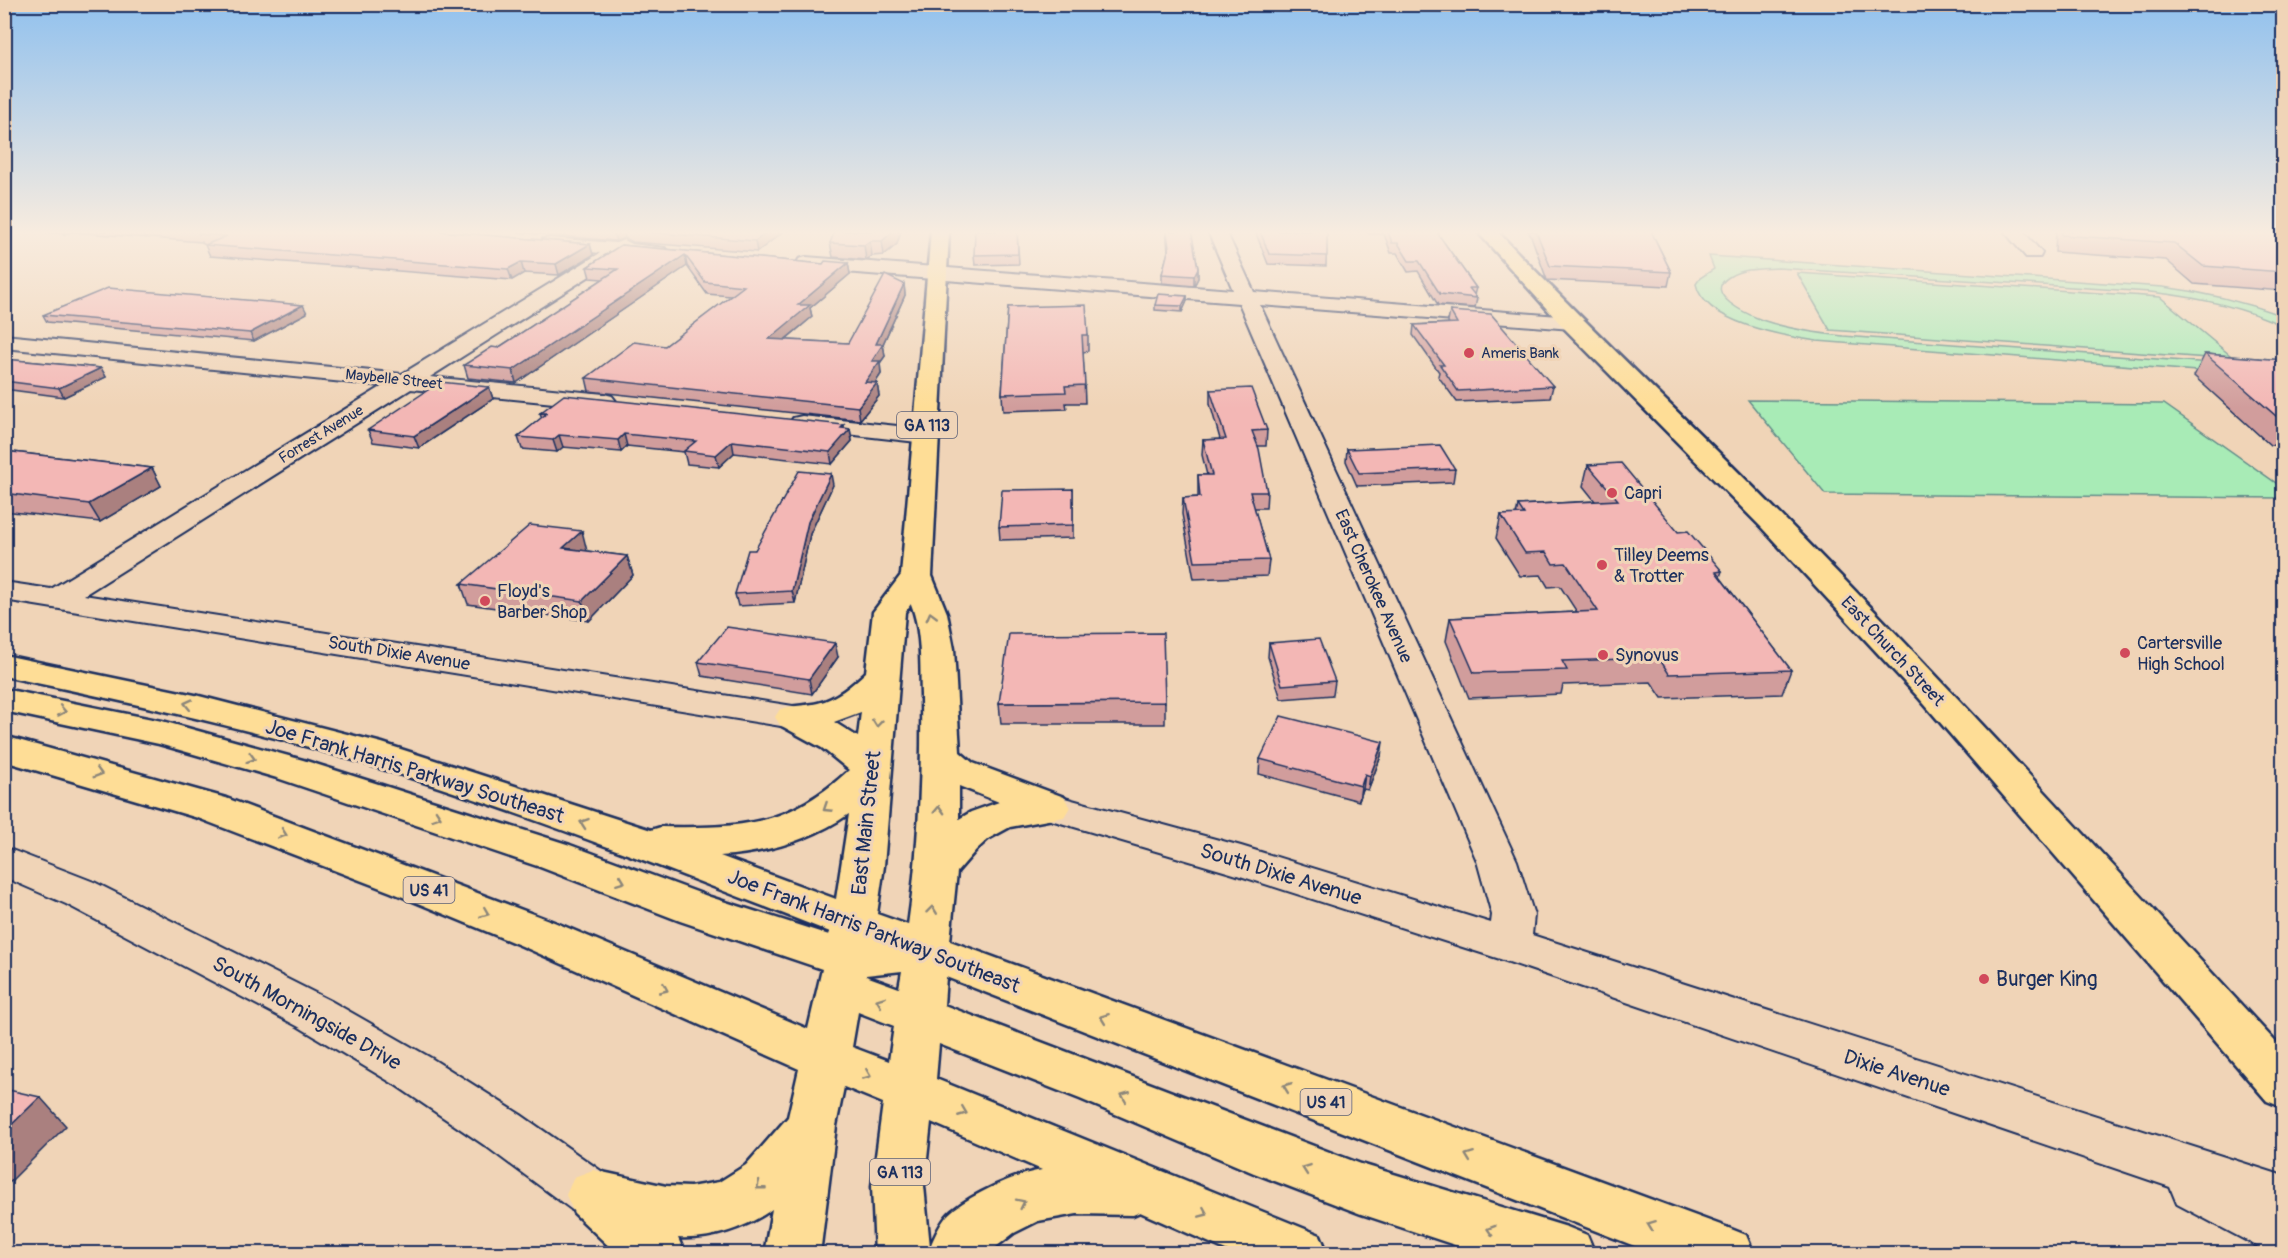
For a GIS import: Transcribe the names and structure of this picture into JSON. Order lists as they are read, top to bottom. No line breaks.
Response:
{"streets":{"main road":["GA 113","East Church Street","Joe Frank Harris Parkway Southeast","East Main Street","US 41"],"street":["Maybelle Street","Forrest Avenue","East Cherokee Avenue","South Dixie Avenue","South Morningside Drive","Dixie Avenue"]},"crossings":[["Maybelle Street","Forrest Avenue"],["GA 113","Joe Frank Harris Parkway Southeast"],["GA 113","East Main Street"],["GA 113","US 41"],["Forrest Avenue","South Dixie Avenue"],["East Cherokee Avenue","South Dixie Avenue"],["East Cherokee Avenue","Dixie Avenue"],["South Dixie Avenue","Dixie Avenue"],["Joe Frank Harris Parkway Southeast","East Main Street"],["East Main Street","US 41"]],"places":["Ameris Bank","Capri","Tilley Deems & Trotter","Floyd's Barber Shop","Cartersville High School","Synovus","Burger King"]}
